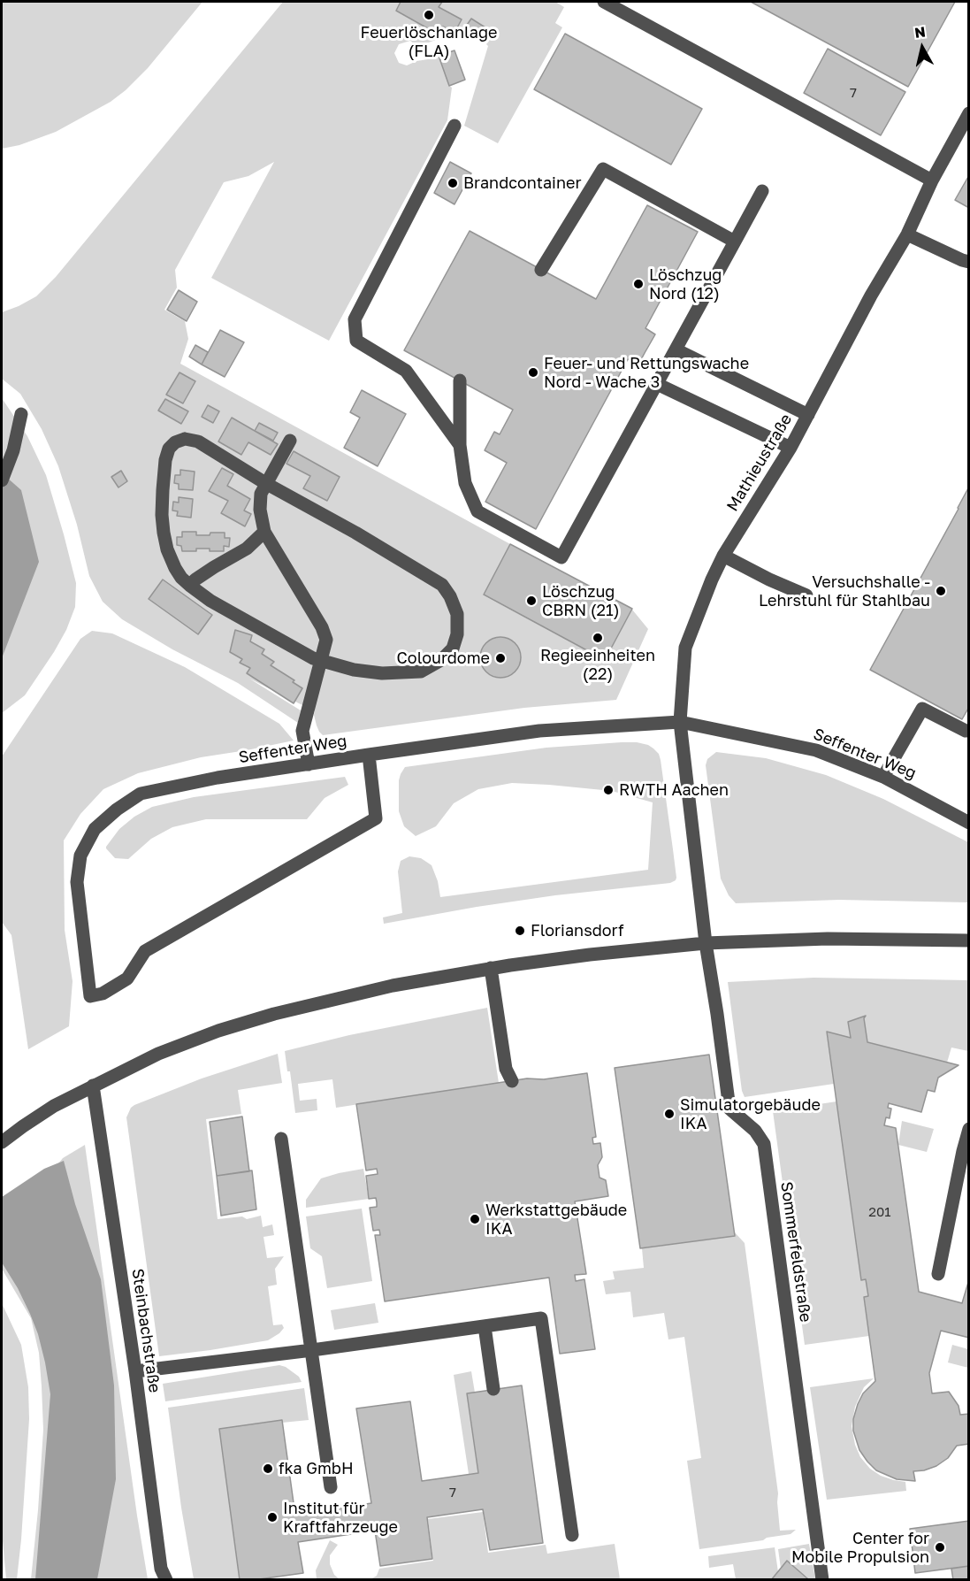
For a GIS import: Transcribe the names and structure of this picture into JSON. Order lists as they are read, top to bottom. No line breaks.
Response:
{"streets":{"street":["Mathieustraße","Seffenter Weg","Sommerfeldstraße","Steinbachstraße"]},"crossings":[["Mathieustraße","Seffenter Weg"]],"places":["Feuerlöschanlage (FLA)","Brandcontainer","Löschzug Nord (12)","Feuer- und Rettungswache Nord - Wache 3","Versuchshalle - Lehrstuhl für Stahlbau","Löschzug CBRN (21)","Regieeinheiten (22)","Colourdome","RWTH Aachen","Floriansdorf","Simulatorgebäude IKA","Werkstattgebäude IKA","fka GmbH","Institut für Kraftfahrzeuge","Center for Mobile Propulsion"],"house_numbers":["7","201","7"],"north":"top"}
